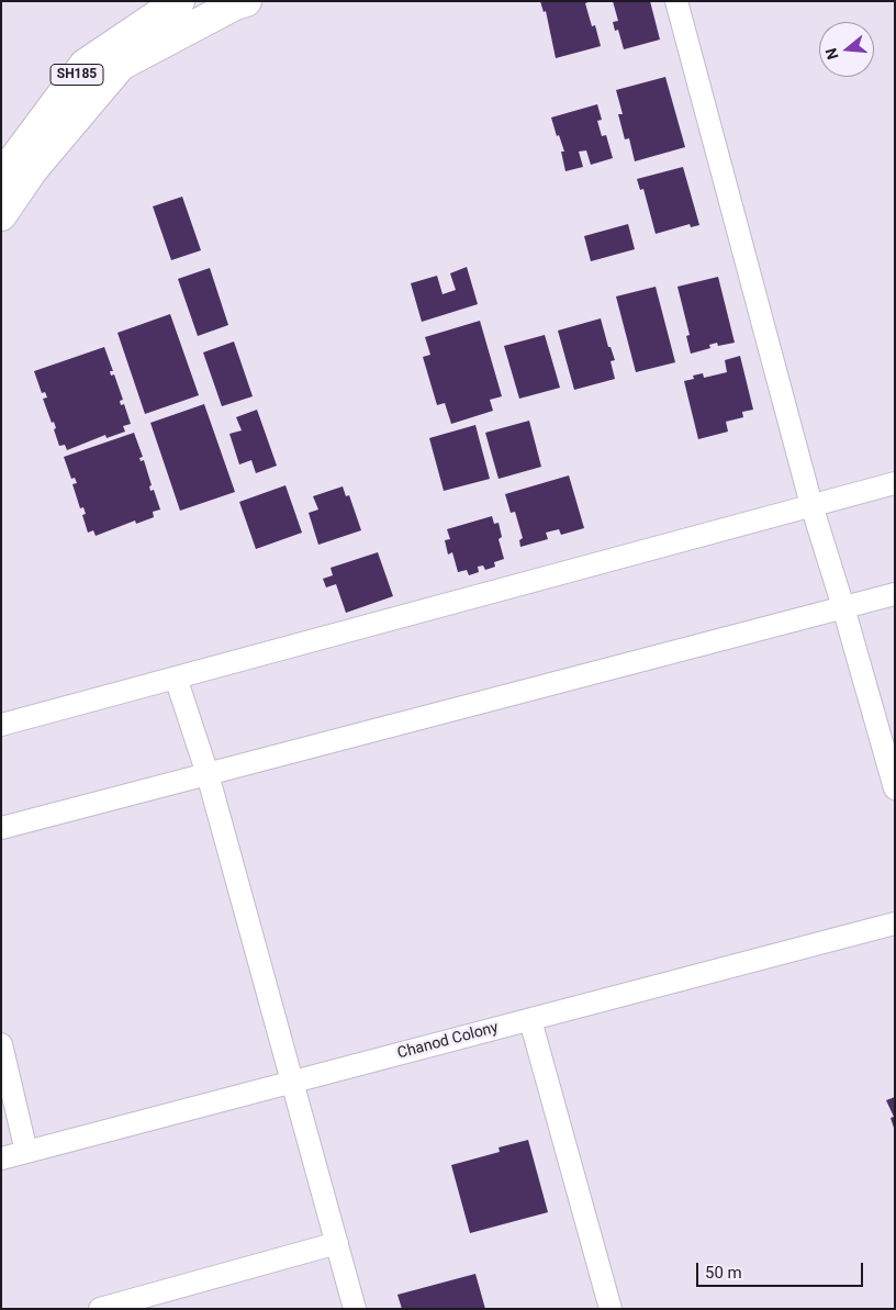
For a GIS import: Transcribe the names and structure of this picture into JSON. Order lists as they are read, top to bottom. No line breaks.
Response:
{"streets":{"main road":["SH185"],"street":["Chanod Colony"]},"scale_bar":"50 m","north":"left"}
